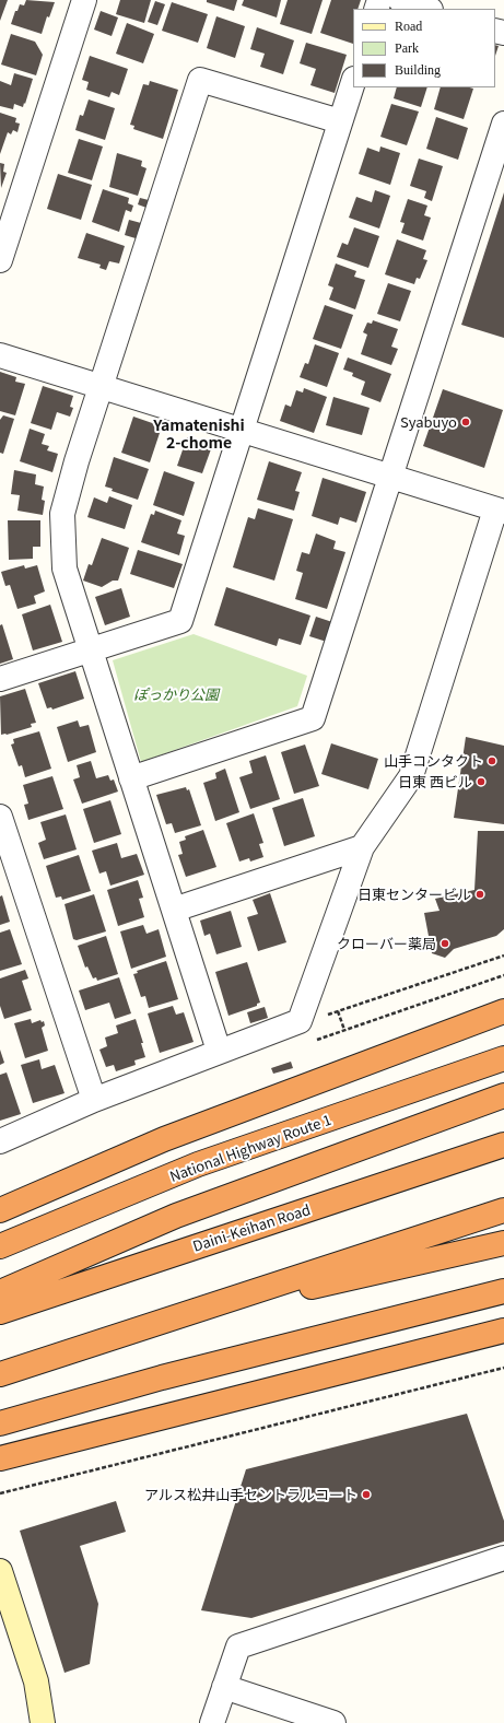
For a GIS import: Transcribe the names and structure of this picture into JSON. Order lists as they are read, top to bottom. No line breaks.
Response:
{"streets":{"highway":["National Highway Route 1","Daini-Keihan Road"]},"districts":["Yamatenishi 2-chome"],"parks":["ぽっかり公園"],"places":["Syabuyo","山手コンタクト","日東 西ビル","日東センタービル","クローバー薬局","アルス松井山手セントラルコート"],"legend":["Road","Park","Building"]}
